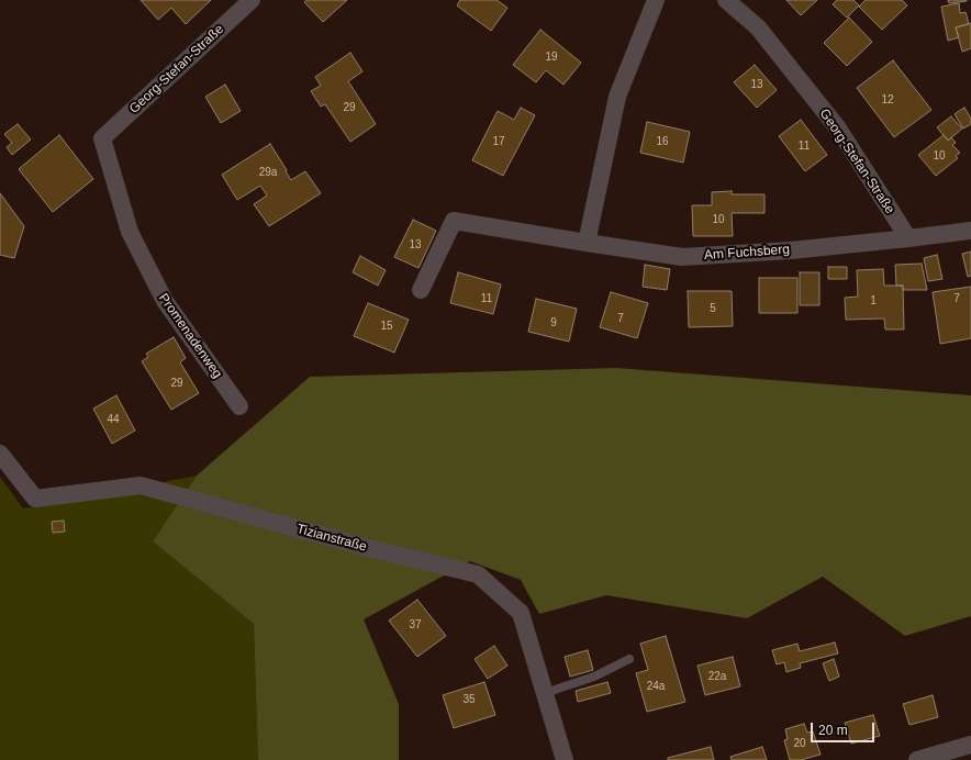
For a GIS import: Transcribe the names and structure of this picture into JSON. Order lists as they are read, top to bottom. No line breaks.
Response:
{"streets":{"street":["Georg-Stefan-Straße","Am Fuchsberg","Promenadenweg","Tizianstraße"]},"crossings":[["Georg-Stefan-Straße","Am Fuchsberg"],["Georg-Stefan-Straße","Promenadenweg"]],"house_numbers":["19","13","12","29","17","16","11","10","29a","10","13","11","7","1","5","7","9","15","29","44","37","22a","24a","35","20"],"scale_bar":"20 m"}
